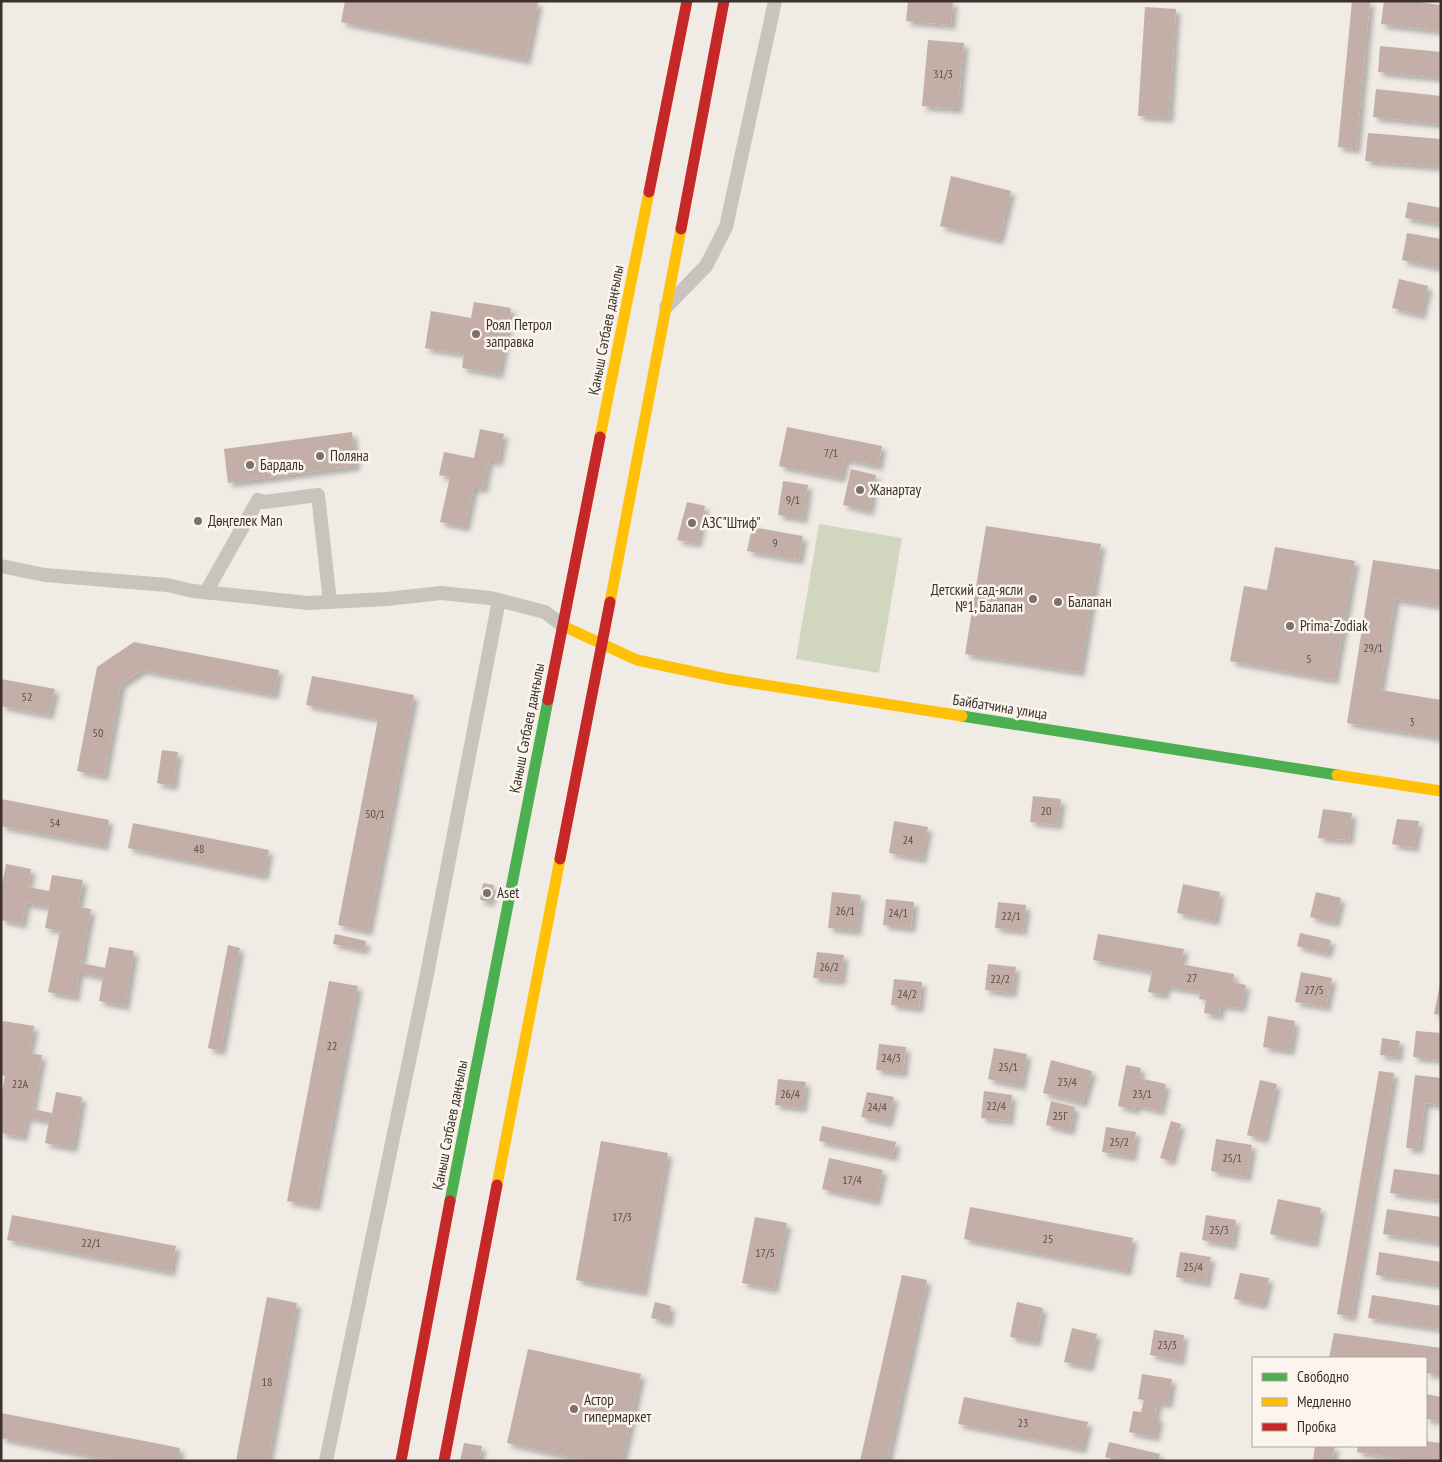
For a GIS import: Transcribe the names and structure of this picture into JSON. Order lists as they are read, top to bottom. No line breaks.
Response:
{"streets":{"main road":["Қаныш Сәтбаев даңғылы","Байбатчина улица"]},"crossings":[["Қаныш Сәтбаев даңғылы","Байбатчина улица"]],"places":["Роял Петрол заправка","Поляна","Бардаль","Жанартау","Дөңгелек Man","АЗС\"Штиф\"","Детский сад-ясли №1, Балапан","Балапан","Prima-Zodiak","Aset","Астор гипермаркет"],"house_numbers":["31/3","7/1","9/1","9","29/1","5","52","3","50","20","50/1","54","24","48","26/1","24/1","22/1","26/2","27","22/2","27/5","24/2","22","24/3","25/1","23/4","22А","26/4","23/1","22/4","24/4","25Г","25/2","25/1","17/4","17/3","25/3","25","22/1","17/5","25/4","23/3","18","23"],"legend":["Свободно","Медленно","Пробка"]}
